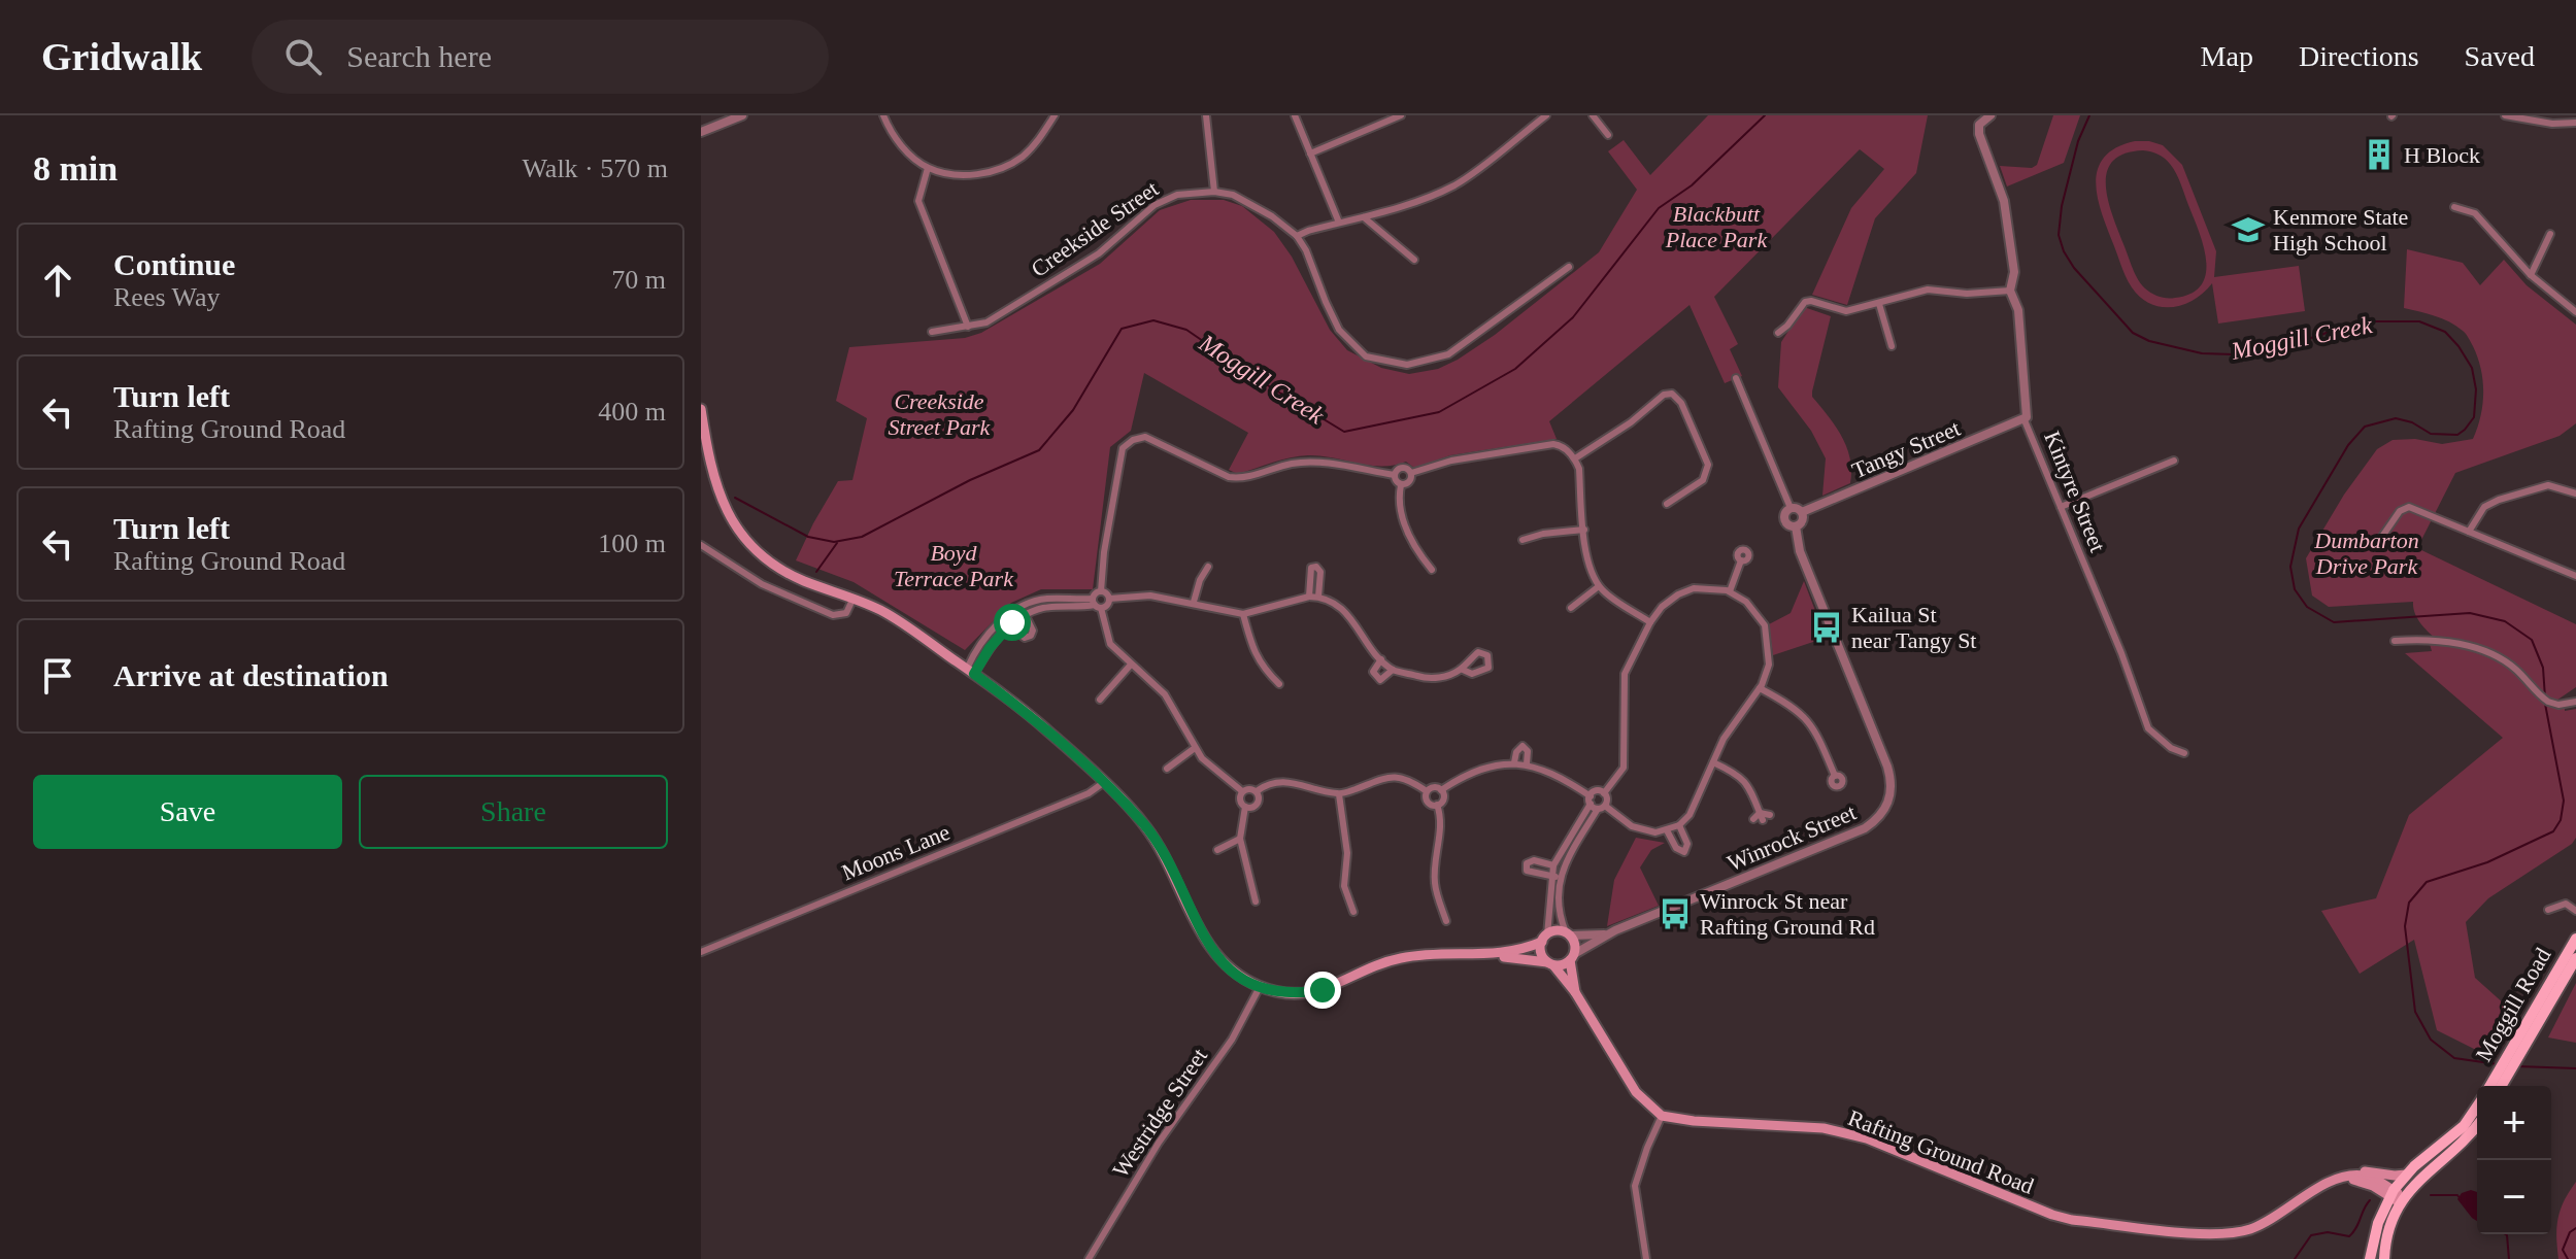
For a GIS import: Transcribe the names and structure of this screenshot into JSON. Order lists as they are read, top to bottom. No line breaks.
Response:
{"streets":{"main road":["Moggill Road","Rafting Ground Road"],"street":["Creekside Street","Tangy Street","Kintyre Street","Winrock Street","Moons Lane","Westridge Street"]},"crossings":[["Tangy Street","Kintyre Street"],["Tangy Street","Winrock Street"]],"water":["Moggill Creek"],"parks":["Blackbutt Place Park","Creekside Street Park","Dumbarton Drive Park","Boyd Terrace Park"],"places":{"building":["H Block"],"school or university":["Kenmore State High School"],"bus stop":["Kailua St near Tangy St","Winrock St near Rafting Ground Rd"]},"page":{"header":"Gridwalk","search":"Search here","nav":["Map","Directions","Saved"],"heading":["8 min","Walk · 570 m"],"list":[["Continue","Rees Way","70 m"],["Turn left","Rafting Ground Road","400 m"],["Turn left","Rafting Ground Road","100 m"],"Arrive at destination"],"buttons":["Save","Share"],"map_buttons":["+","−"]}}
